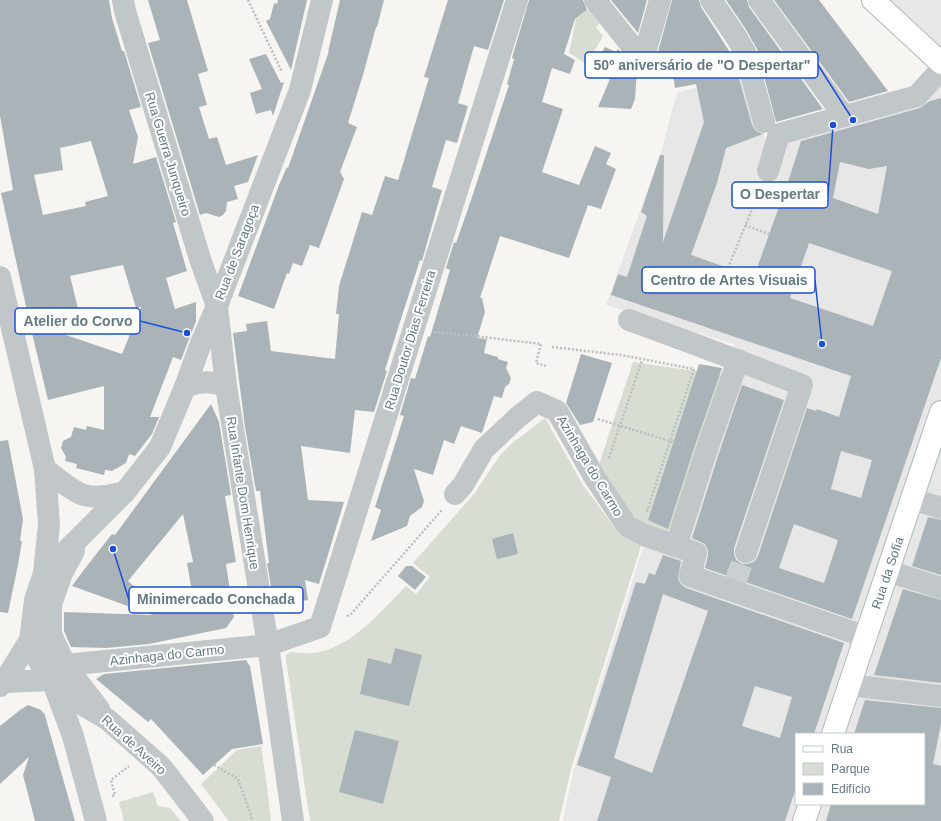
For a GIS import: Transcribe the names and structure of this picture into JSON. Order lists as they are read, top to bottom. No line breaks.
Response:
{"streets":{"main road":["Rua da Sofia"],"street":["Rua Guerra Junqueiro","Rua de Saragoça","Rua Doutor Dias Ferreira","Azinhaga do Carmo","Rua Infante Dom Henrique","Rua de Aveiro"]},"crossings":[["Rua Guerra Junqueiro","Rua de Saragoça"],["Rua Guerra Junqueiro","Rua Infante Dom Henrique"],["Rua de Saragoça","Rua Infante Dom Henrique"],["Rua Doutor Dias Ferreira","Azinhaga do Carmo"],["Rua Doutor Dias Ferreira","Rua Infante Dom Henrique"],["Azinhaga do Carmo","Rua Infante Dom Henrique"],["Azinhaga do Carmo","Rua da Sofia"],["Azinhaga do Carmo","Rua de Aveiro"]],"places":["50º aniversário de \"O Despertar\"","O Despertar","Atelier do Corvo","Centro de Artes Visuais","Minimercado Conchada"],"legend":["Rua","Parque","Edifício"]}
